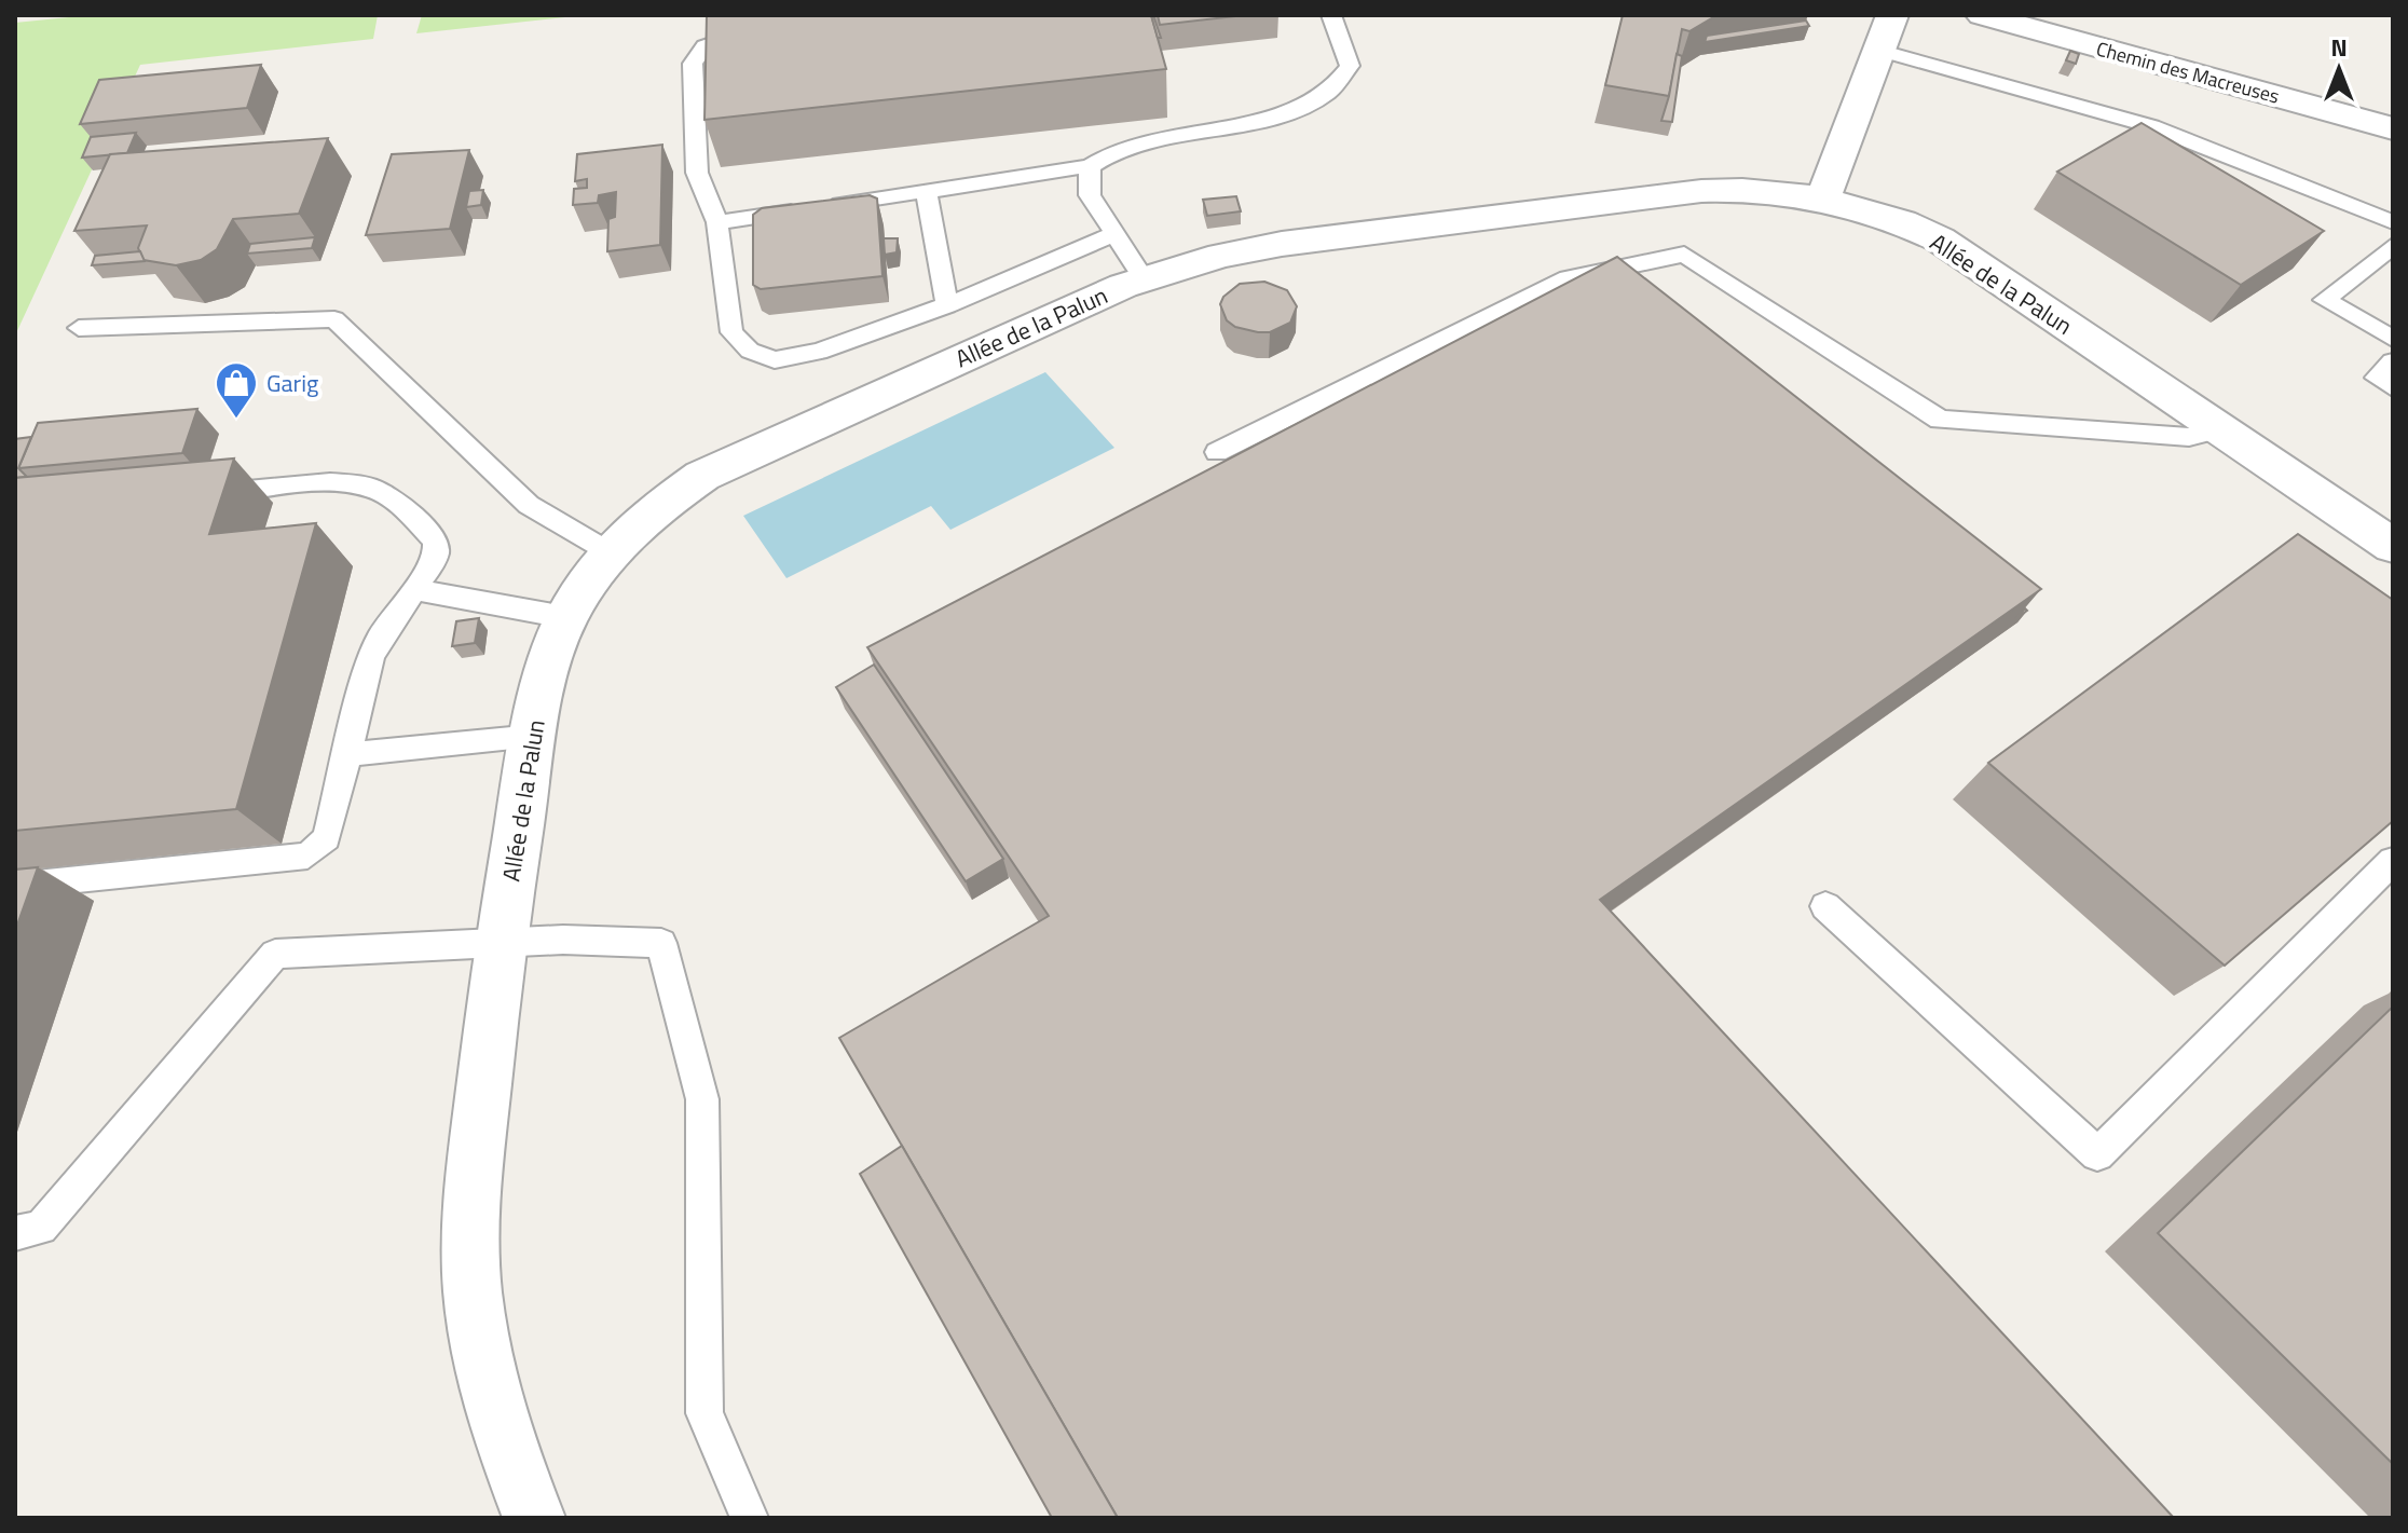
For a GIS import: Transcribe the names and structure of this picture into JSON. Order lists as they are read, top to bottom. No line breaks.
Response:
{"streets":{"street":["Chemin des Macreuses","Allée de la Palun"]},"places":{"shop":["Garig"]},"north":"top"}
